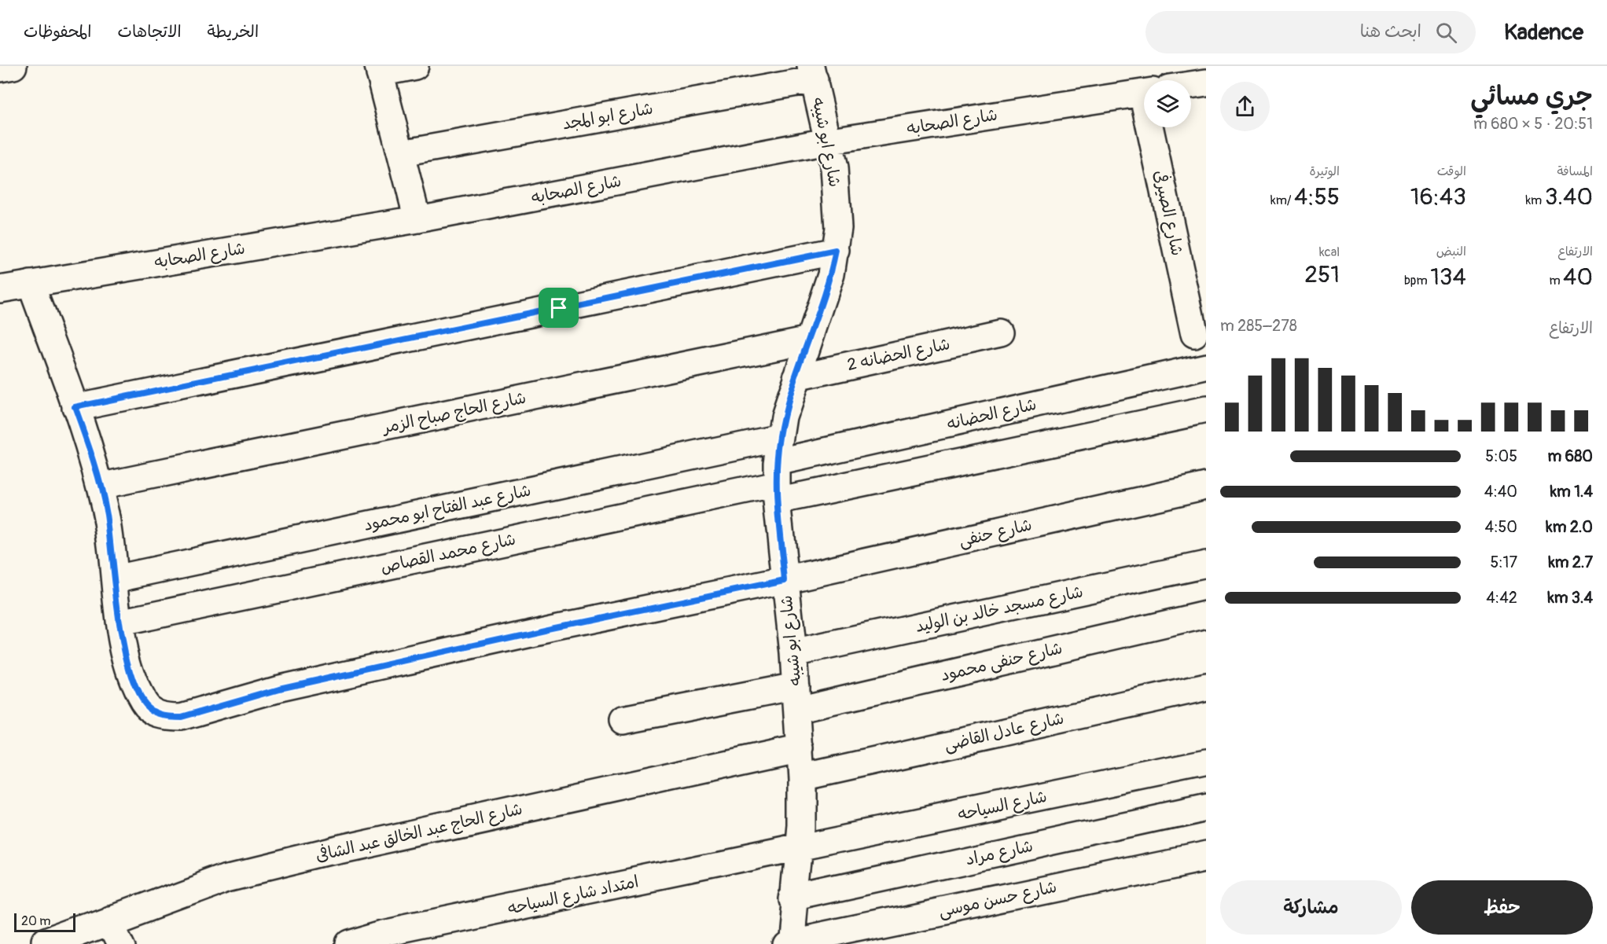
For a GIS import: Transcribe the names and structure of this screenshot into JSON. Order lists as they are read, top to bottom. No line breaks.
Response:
{"streets":{"street":["شارع ابو المجد","شارع الصحابه","شارع ابو شيبه","شارع الصيرفى","شارع الحضانه 2","شارع الحاج صباح الزمر","شارع الحضانه","شارع عبد الفتاح ابو محمود","شارع حنفى","شارع محمد القصاص","شارع مسجد خالد بن الوليد","شارع حنفى محمود","شارع عادل القاضى","شارع السياحه","شارع الحاج عبد الخالق عبد الشافى","شارع مراد","امتداد شارع السياحه","شارع حسن موسى"]},"crossings":[["شارع ابو المجد","شارع ابو شيبه"],["شارع الصحابه","شارع ابو شيبه"],["شارع ابو شيبه","شارع الحضانه 2"],["شارع ابو شيبه","شارع الحاج صباح الزمر"],["شارع ابو شيبه","شارع الحضانه"],["شارع ابو شيبه","شارع عبد الفتاح ابو محمود"],["شارع ابو شيبه","شارع حنفى"],["شارع ابو شيبه","شارع محمد القصاص"],["شارع ابو شيبه","شارع مسجد خالد بن الوليد"],["شارع ابو شيبه","شارع حنفى محمود"],["شارع ابو شيبه","شارع عادل القاضى"],["شارع ابو شيبه","شارع السياحه"],["شارع ابو شيبه","شارع الحاج عبد الخالق عبد الشافى"],["شارع ابو شيبه","شارع مراد"],["شارع ابو شيبه","امتداد شارع السياحه"],["شارع ابو شيبه","شارع حسن موسى"],["شارع الحضانه","شارع محمد القصاص"],["شارع السياحه","امتداد شارع السياحه"]],"scale_bar":"20 m","page":{"header":"Kadence","search":"ابحث هنا","nav":["الخريطة","الاتجاهات","المحفوظات"],"heading":["جري مسائي","20:51 · 5 × 680 m"],"stats":[["المسافة","3.40 km"],["الوقت","16:43"],["الوتيرة","4:55 /km"],["الارتفاع","40 m"],["النبض","134 bpm"],["kcal","251"]],"chart":["الارتفاع","278–285 m"],"list":[{"name":"680 m","note":"5:05"},{"name":"1.4 km","note":"4:40"},{"name":"2.0 km","note":"4:50"},{"name":"2.7 km","note":"5:17"},{"name":"3.4 km","note":"4:42"}],"buttons":["حفظ","مشاركة"],"scale":"20 m"}}
